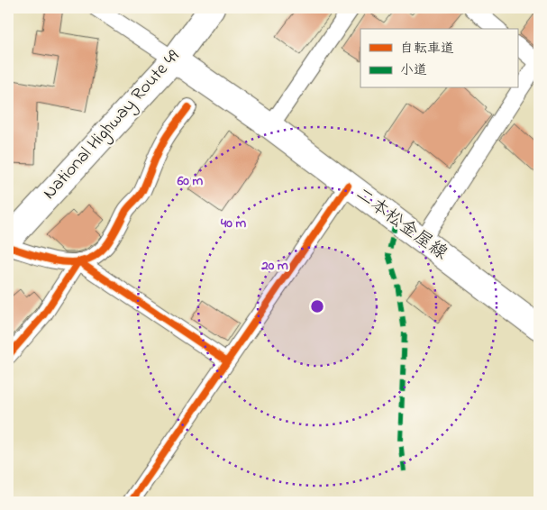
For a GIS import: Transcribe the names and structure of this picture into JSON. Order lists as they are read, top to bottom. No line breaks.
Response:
{"streets":{"main road":["National Highway Route 49","二本松金屋線"]},"crossings":[["National Highway Route 49","二本松金屋線"]],"legend":["自転車道","小道"],"rings":["60 m","40 m","20 m"]}
